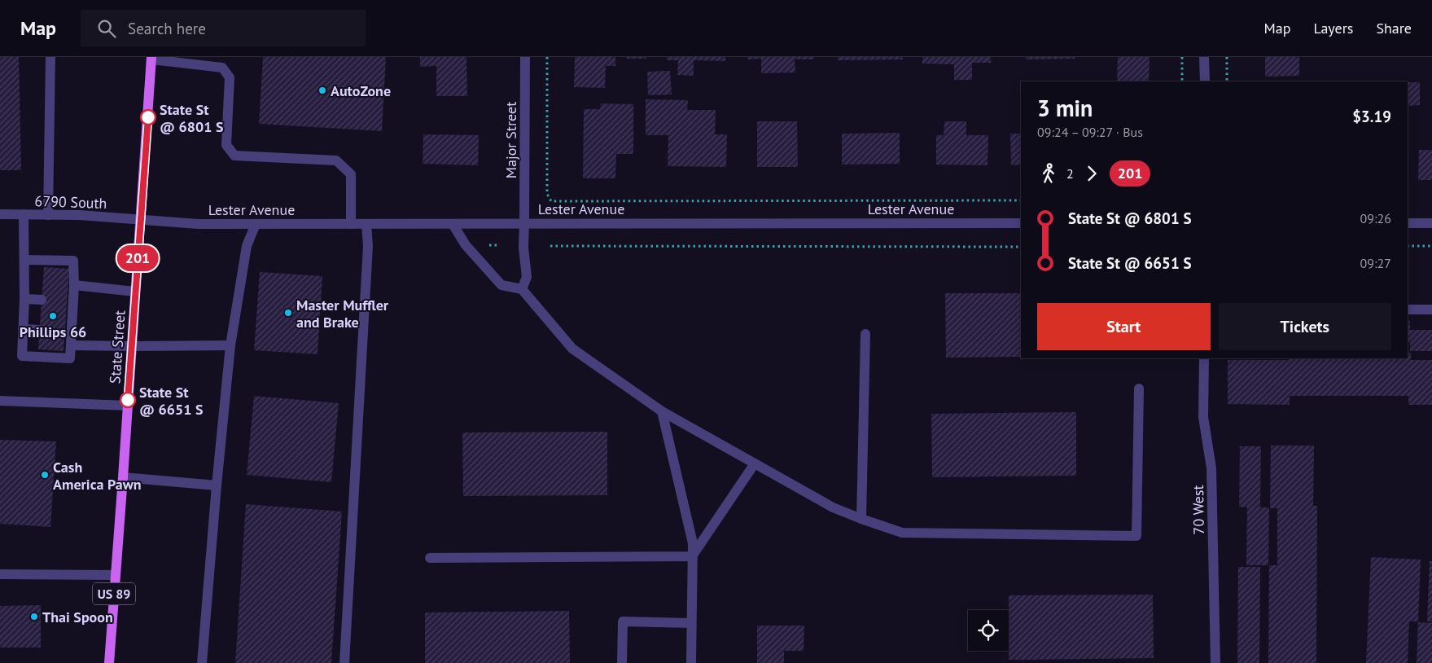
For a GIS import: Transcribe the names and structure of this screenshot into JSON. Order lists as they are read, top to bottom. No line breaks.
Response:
{"streets":{"main road":["State Street","US 89"],"street":["Major Street","6790 South","Lester Avenue","70 West"]},"crossings":[["Major Street","Lester Avenue"],["6790 South","Lester Avenue"],["6790 South","State Street"],["Lester Avenue","State Street"]],"places":["AutoZone","State St @ 6801 S","Master Muffler and Brake","Phillips 66","State St @ 6651 S","Cash America Pawn","Thai Spoon"],"lines":["bus line 201"],"page":{"header":"Map","search":"Search here","nav":["Map","Layers","Share"],"on_map":"201","heading":["3 min","09:24 – 09:27 · Bus","$3.19"],"legs":["2","201"],"list":[{"name":"State St @ 6801 S","value":"09:26"},{"name":"State St @ 6651 S","value":"09:27"}],"buttons":["Start","Tickets"]}}
